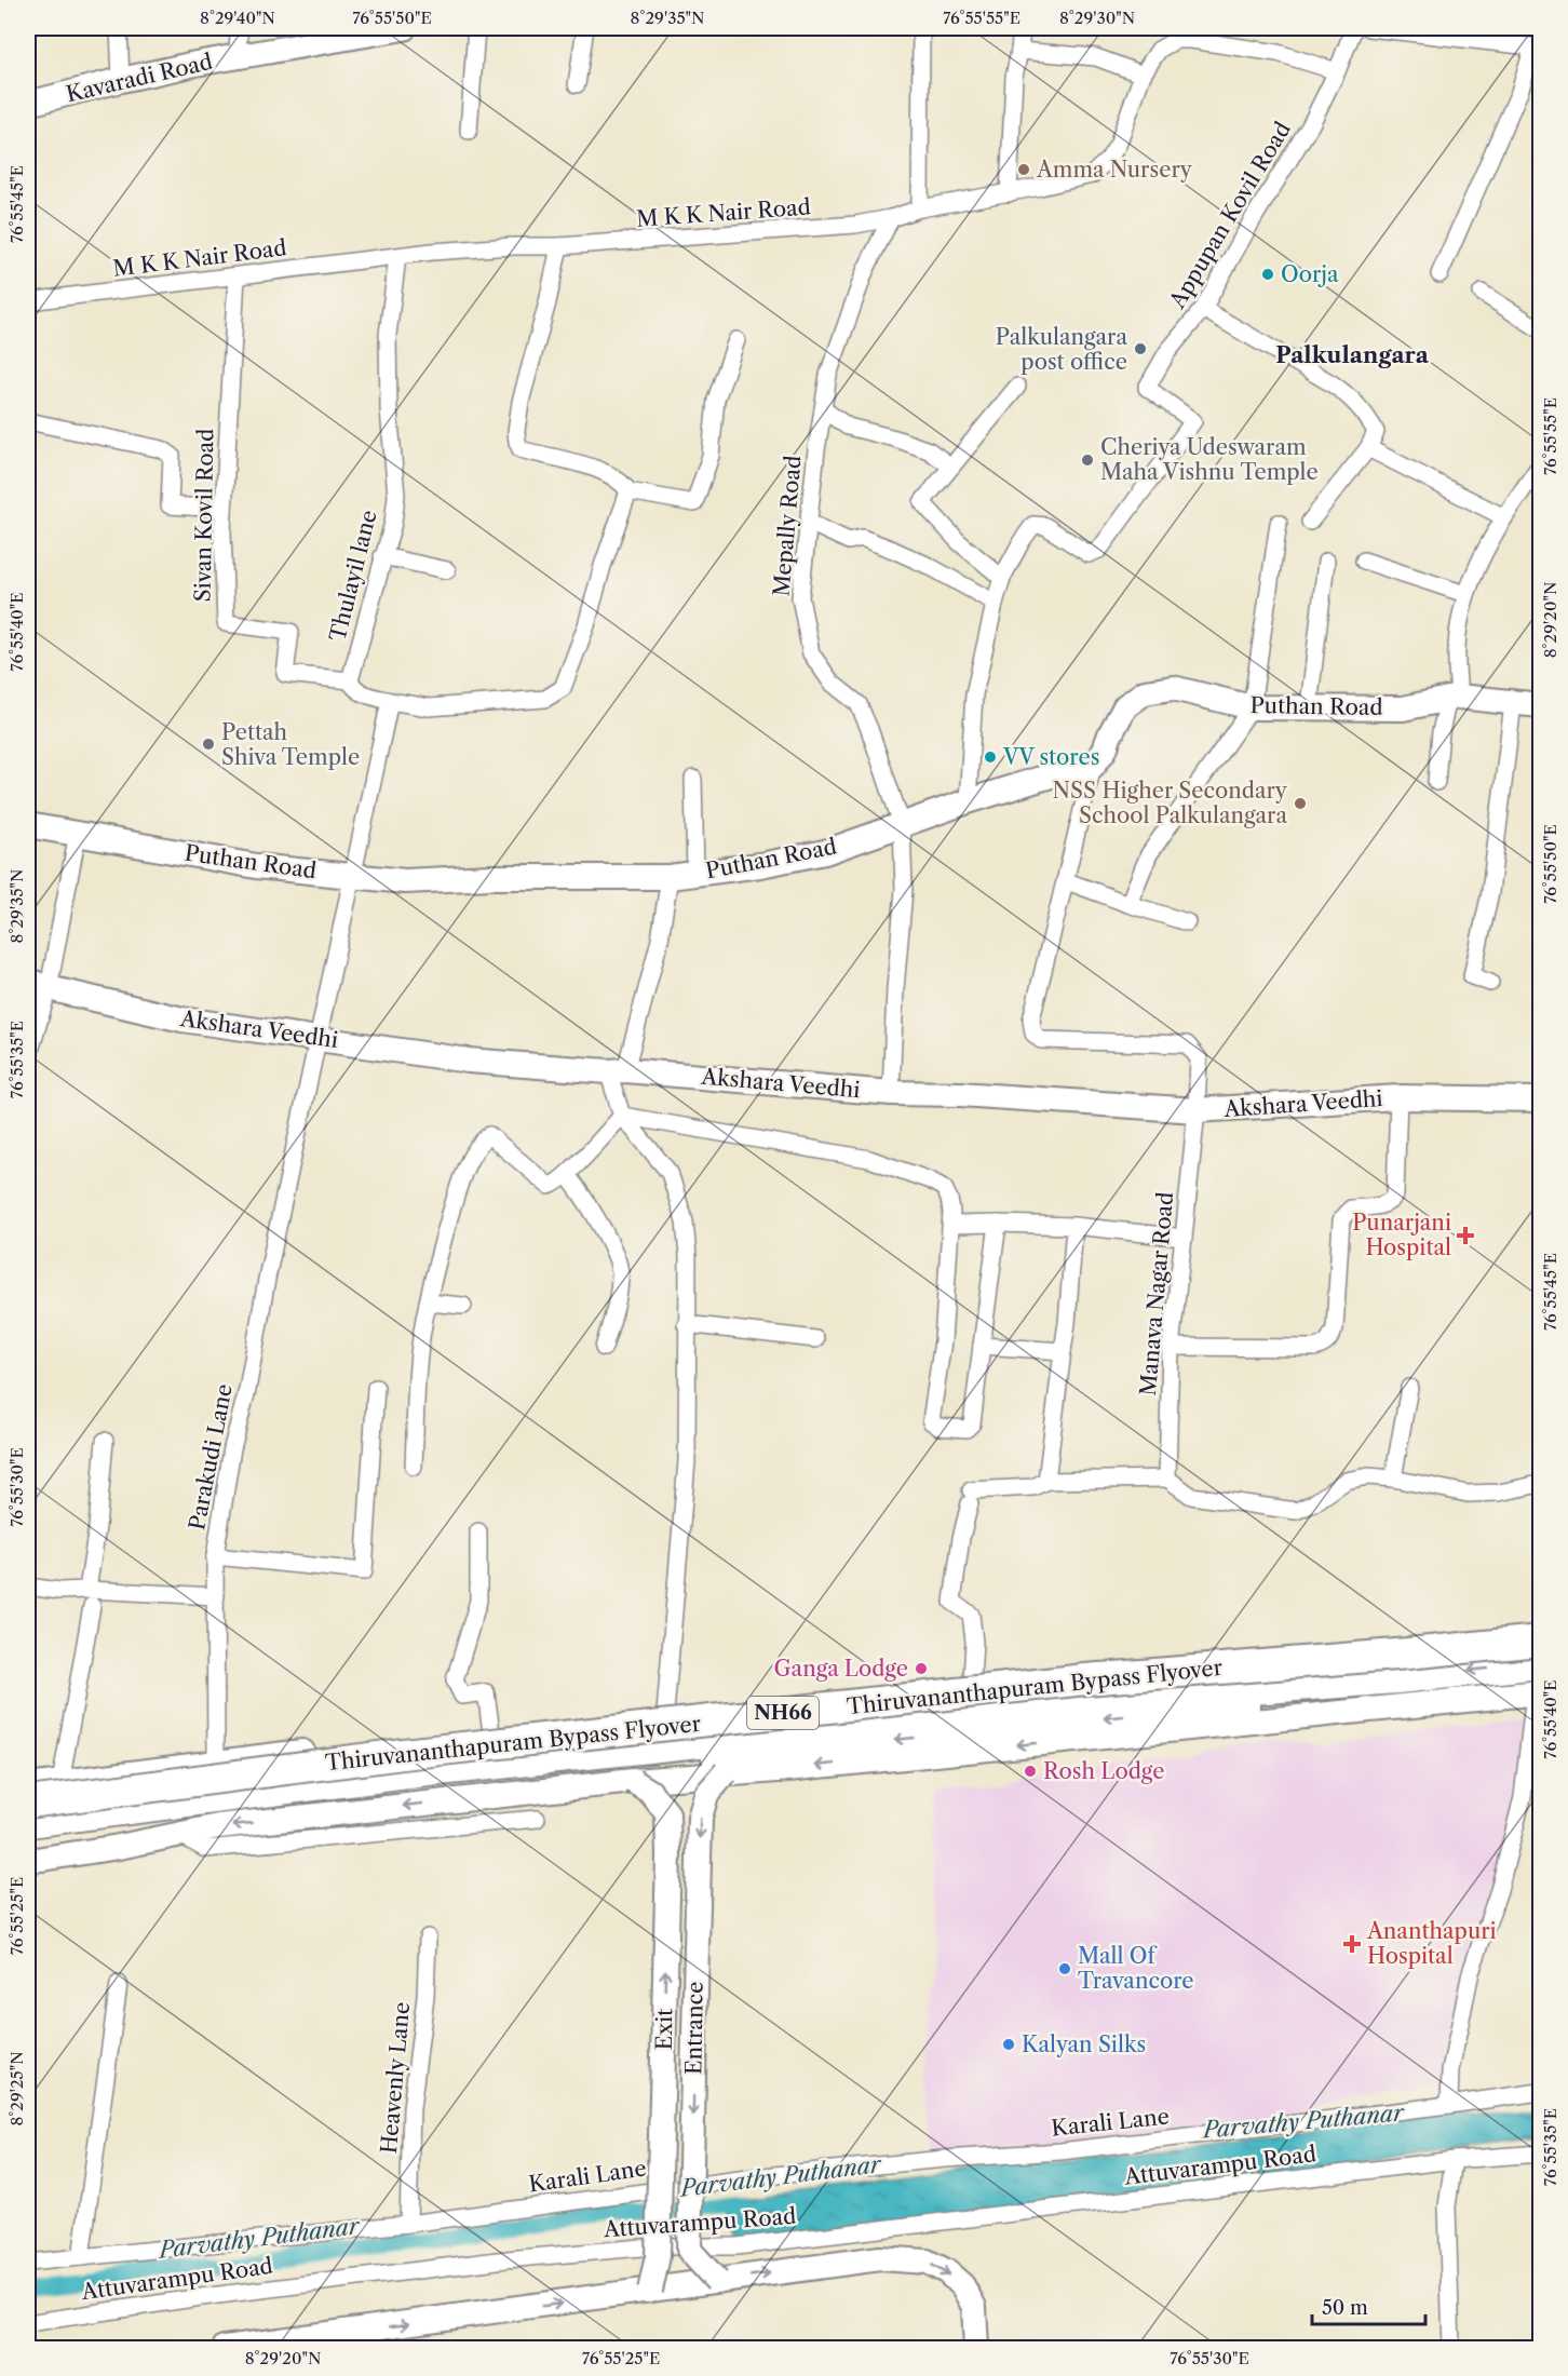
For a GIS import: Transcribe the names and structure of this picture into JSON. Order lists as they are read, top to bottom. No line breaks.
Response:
{"streets":{"highway":["Thiruvananthapuram Bypass Flyover","NH66"],"street":["Kavaradi Road","M K K Nair Road","Appupan Kovil Road","Sivan Kovil Road","Mepally Road","Thulayil lane","Puthan Road","Akshara Veedhi","Manava Nagar Road","Parakudi Lane","Entrance","Exit","Heavenly Lane","Karali Lane","Attuvarampu Road"]},"crossings":[["M K K Nair Road","Appupan Kovil Road"],["M K K Nair Road","Sivan Kovil Road"],["M K K Nair Road","Mepally Road"],["M K K Nair Road","Thulayil lane"],["Appupan Kovil Road","Puthan Road"],["Sivan Kovil Road","Thulayil lane"],["Mepally Road","Puthan Road"],["Mepally Road","Akshara Veedhi"],["Puthan Road","Manava Nagar Road"],["Puthan Road","Parakudi Lane"],["Akshara Veedhi","Manava Nagar Road"],["Akshara Veedhi","Parakudi Lane"],["Heavenly Lane","Karali Lane"]],"one_way":["Entrance","Exit"],"districts":["Palkulangara"],"water":["Parvathy Puthanar"],"places":{"other":["Amma Nursery","Oorja","Palkulangara post office","Cheriya Udeswaram Maha Vishnu Temple","Pettah Shiva Temple","VV stores","NSS Higher Secondary School Palkulangara","Ganga Lodge","Rosh Lodge","Mall Of Travancore","Kalyan Silks"],"health":["Punarjani Hospital","Ananthapuri Hospital"]},"scale_bar":"50 m","coordinates":["8°29'40\"N","76°55'50\"E","8°29'35\"N","76°55'55\"E","8°29'30\"N","76°55'45\"E","8°29'20\"N","76°55'40\"E","76°55'35\"E","76°55'30\"E","76°55'25\"E","8°29'25\"N"]}
